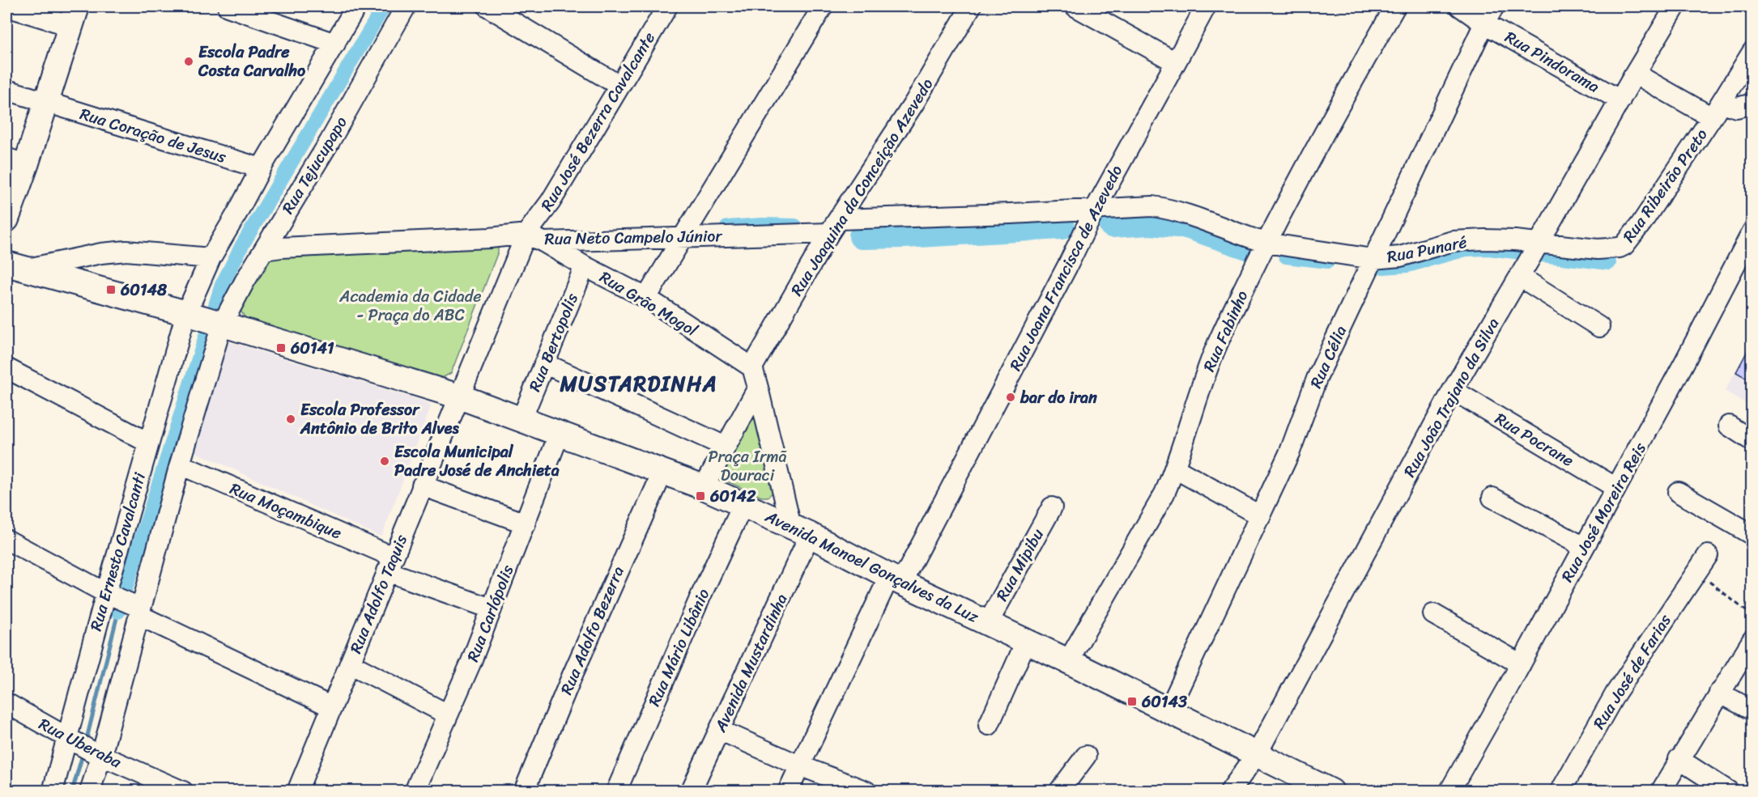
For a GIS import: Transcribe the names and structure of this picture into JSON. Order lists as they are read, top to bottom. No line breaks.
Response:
{"streets":{"main road":["Avenida Manoel Gonçalves da Luz"],"street":["Rua Pindorama","Rua José Bezerra Cavalcante","Rua Coração de Jesus","Rua Tejucupapo","Rua Ribeirão Preto","Rua Joaquina da Conceição Azevedo","Rua Neto Campelo Júnior","Rua Punaré","Rua Joana Francisca de Azevedo","Rua Grão Mogol","Rua Fabinho","Rua Bertopolis","Rua Célia","Rua João Trajano da Silva","Rua Pocrane","Rua Moçambique","Rua José Moreira Reis","Rua Ernesto Cavalcanti","Rua Mipibu","Rua Adolfo Taquis","Rua Carlópolis","Rua Adolfo Bezerra","Rua Mário Libânio","Avenida Mustardinha","Rua José de Farias","Rua Uberaba"]},"crossings":[["Rua Pindorama","Rua Célia"],["Rua Pindorama","Rua João Trajano da Silva"],["Rua José Bezerra Cavalcante","Rua Neto Campelo Júnior"],["Rua José Bezerra Cavalcante","Rua Grão Mogol"],["Rua José Bezerra Cavalcante","Avenida Manoel Gonçalves da Luz"],["Rua José Bezerra Cavalcante","Rua Adolfo Taquis"],["Rua Tejucupapo","Rua Neto Campelo Júnior"],["Rua Tejucupapo","Rua Ernesto Cavalcanti"],["Rua Tejucupapo","Avenida Manoel Gonçalves da Luz"],["Rua Ribeirão Preto","Rua Punaré"],["Rua Ribeirão Preto","Rua João Trajano da Silva"],["Rua Joaquina da Conceição Azevedo","Rua Neto Campelo Júnior"],["Rua Joaquina da Conceição Azevedo","Rua Grão Mogol"],["Rua Neto Campelo Júnior","Rua Punaré"],["Rua Neto Campelo Júnior","Rua Joana Francisca de Azevedo"],["Rua Neto Campelo Júnior","Rua Grão Mogol"],["Rua Neto Campelo Júnior","Rua Fabinho"],["Rua Neto Campelo Júnior","Rua Célia"],["Rua Punaré","Rua Célia"],["Rua Punaré","Rua João Trajano da Silva"],["Rua Joana Francisca de Azevedo","Avenida Manoel Gonçalves da Luz"],["Rua Grão Mogol","Rua Bertopolis"],["Rua Fabinho","Avenida Manoel Gonçalves da Luz"],["Rua Bertopolis","Avenida Manoel Gonçalves da Luz"],["Rua Célia","Avenida Manoel Gonçalves da Luz"],["Rua João Trajano da Silva","Rua Pocrane"],["Rua João Trajano da Silva","Avenida Manoel Gonçalves da Luz"],["Rua Pocrane","Rua José Moreira Reis"],["Rua Moçambique","Rua Ernesto Cavalcanti"],["Rua Moçambique","Rua Adolfo Taquis"],["Rua Moçambique","Rua Carlópolis"],["Rua Ernesto Cavalcanti","Avenida Manoel Gonçalves da Luz"],["Rua Ernesto Cavalcanti","Rua Uberaba"],["Rua Mipibu","Avenida Manoel Gonçalves da Luz"],["Avenida Manoel Gonçalves da Luz","Rua Adolfo Taquis"],["Avenida Manoel Gonçalves da Luz","Rua Carlópolis"],["Avenida Manoel Gonçalves da Luz","Rua Adolfo Bezerra"],["Avenida Manoel Gonçalves da Luz","Rua Mário Libânio"],["Avenida Manoel Gonçalves da Luz","Avenida Mustardinha"]],"districts":["MUSTARDINHA"],"parks":["Academia da Cidade - Praça do ABC","Praça Irmã Douraci"],"places":{"other":["Escola Padre Costa Carvalho","bar do iran","Escola Professor Antônio de Brito Alves","Escola Municipal Padre José de Anchieta"],"transit":["60148","60141","60142","60143"]}}
